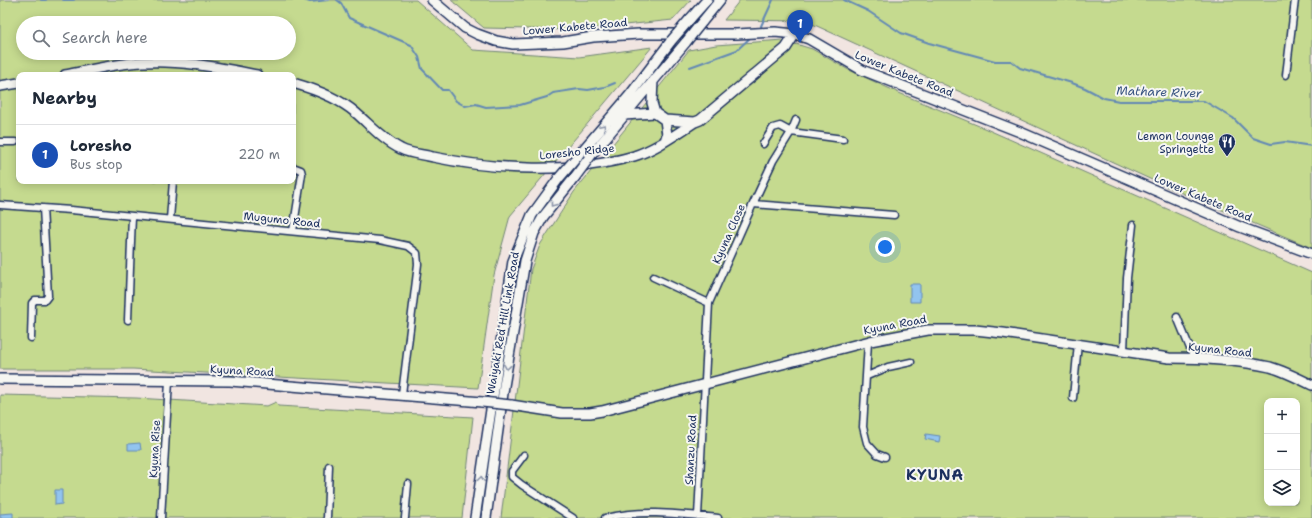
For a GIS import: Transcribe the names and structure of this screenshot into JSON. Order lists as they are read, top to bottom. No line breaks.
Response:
{"streets":{"main road":["Lower Kabete Road","Loresho Ridge","Waiyaki Red Hill Link Road","Kyuna Road"],"street":["Mugumo Road","Kyuna Close","Kyuna Rise","Shanzu Road"]},"crossings":[["Lower Kabete Road","Loresho Ridge"],["Mugumo Road","Kyuna Road"],["Kyuna Close","Kyuna Road"],["Kyuna Close","Shanzu Road"],["Kyuna Road","Kyuna Rise"],["Kyuna Road","Shanzu Road"]],"districts":["KYUNA"],"water":["Mathare River"],"places":{"restaurant":["Lemon Lounge Springette"]},"page":{"pins":"1","search":"Search here","heading":"Nearby","list":[{"mark":"1","name":"Loresho","note":"Bus stop","value":"220 m"}],"map_buttons":["+","−"]}}
